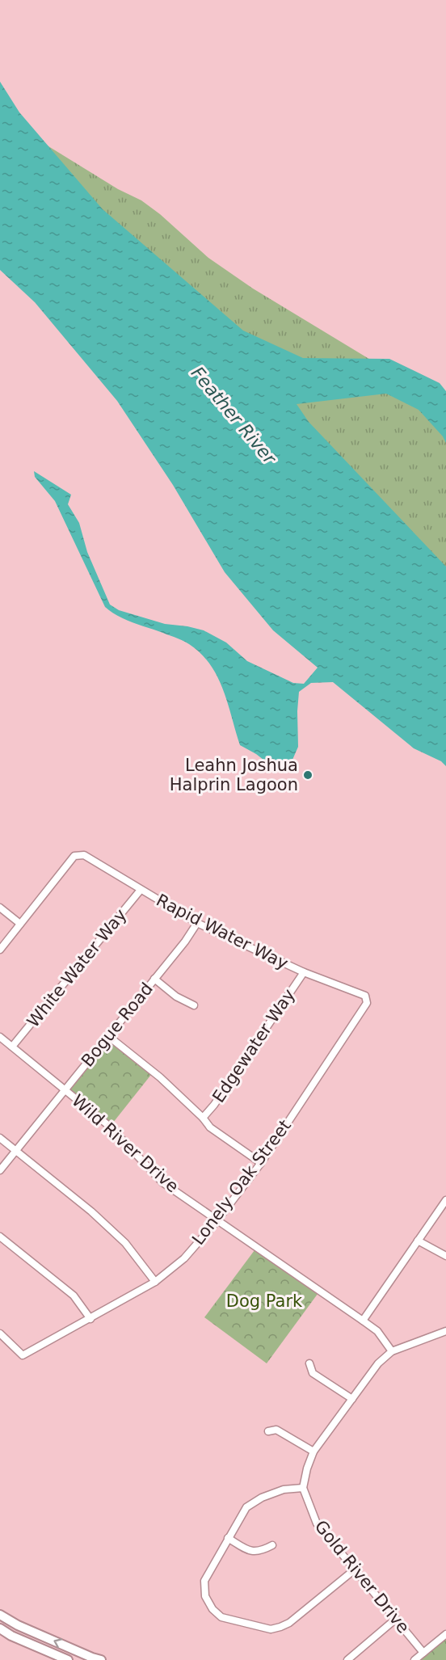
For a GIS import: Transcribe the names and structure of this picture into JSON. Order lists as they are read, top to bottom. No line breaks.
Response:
{"streets":{"street":["Rapid Water Way","White Water Way","Bogue Road","Edgewater Way","Wild River Drive","Lonely Oak Street","Gold River Drive"]},"crossings":[["Rapid Water Way","White Water Way"],["Rapid Water Way","Bogue Road"],["Rapid Water Way","Edgewater Way"],["Rapid Water Way","Lonely Oak Street"],["White Water Way","Wild River Drive"],["Bogue Road","Wild River Drive"],["Wild River Drive","Lonely Oak Street"]],"water":["Feather River"],"parks":["Dog Park"],"places":["Leahn Joshua Halprin Lagoon"]}
